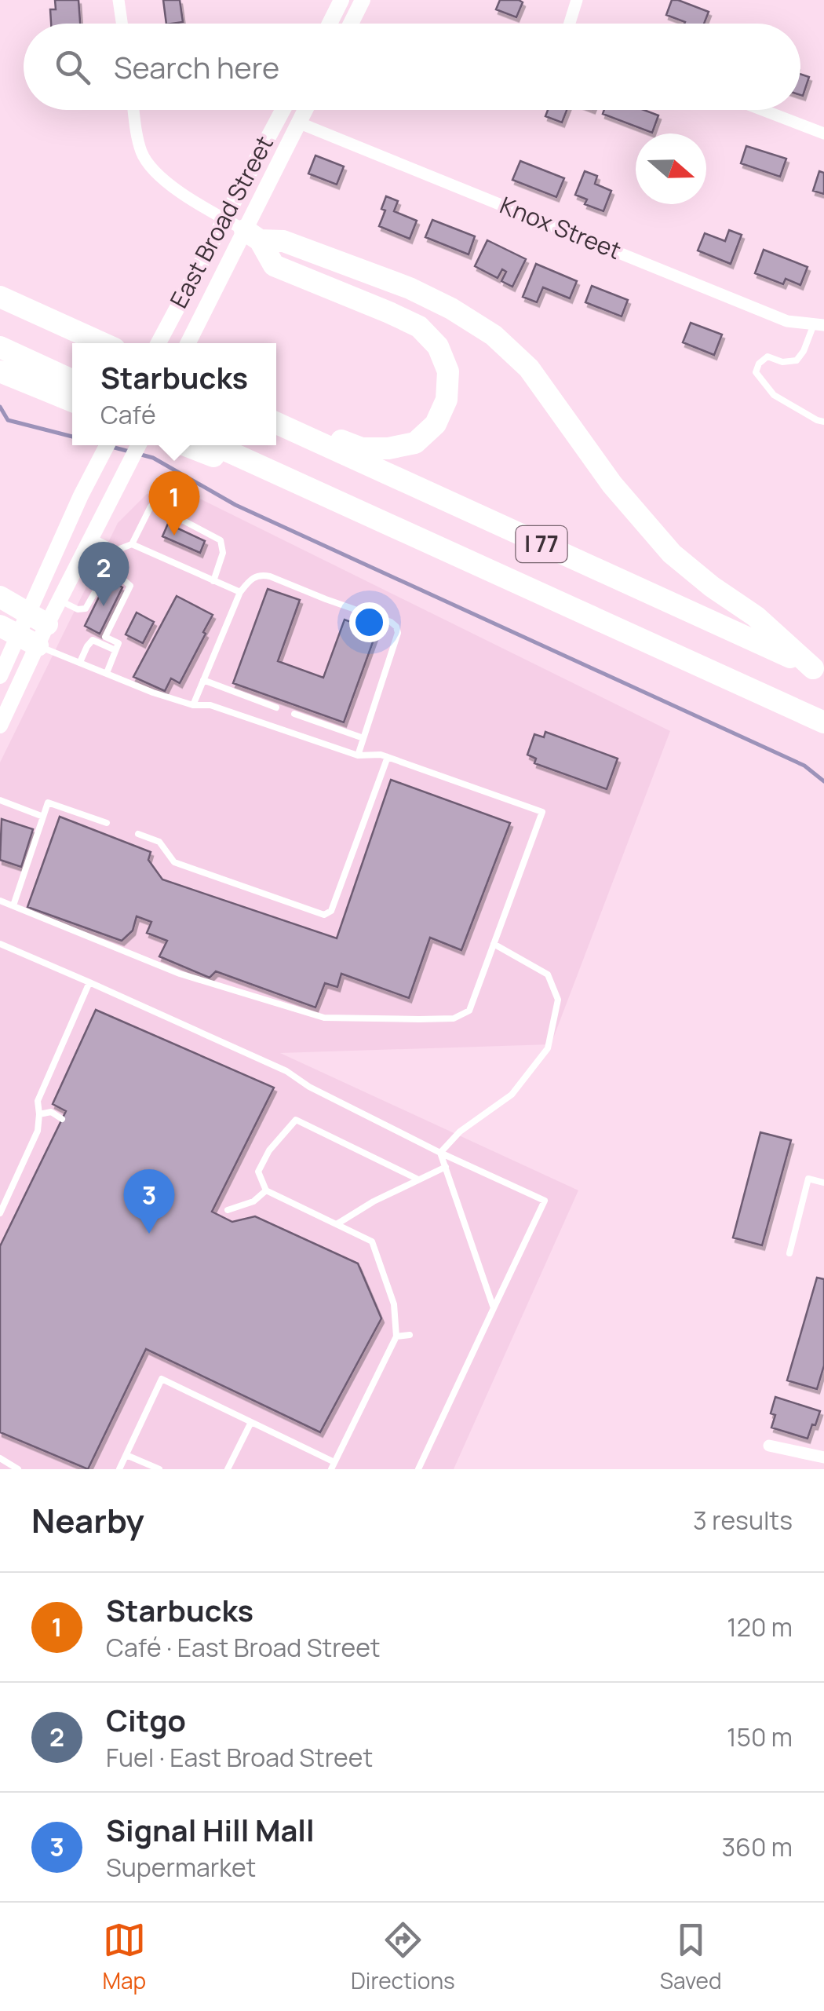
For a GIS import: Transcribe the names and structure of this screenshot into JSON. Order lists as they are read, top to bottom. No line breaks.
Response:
{"streets":{"highway":["I 77"],"main road":["East Broad Street"],"street":["Knox Street"]},"crossings":[["East Broad Street","Knox Street"]],"north":"right","page":{"search":"Search here","popup":["Starbucks","Café"],"pins":["1","2","3"],"heading":["Nearby","3 results"],"list":[{"mark":"1","name":"Starbucks","note":"Café · East Broad Street","value":"120 m"},{"mark":"2","name":"Citgo","note":"Fuel · East Broad Street","value":"150 m"},{"mark":"3","name":"Signal Hill Mall","note":"Supermarket","value":"360 m"}],"nav":["Map","Directions","Saved"]}}
